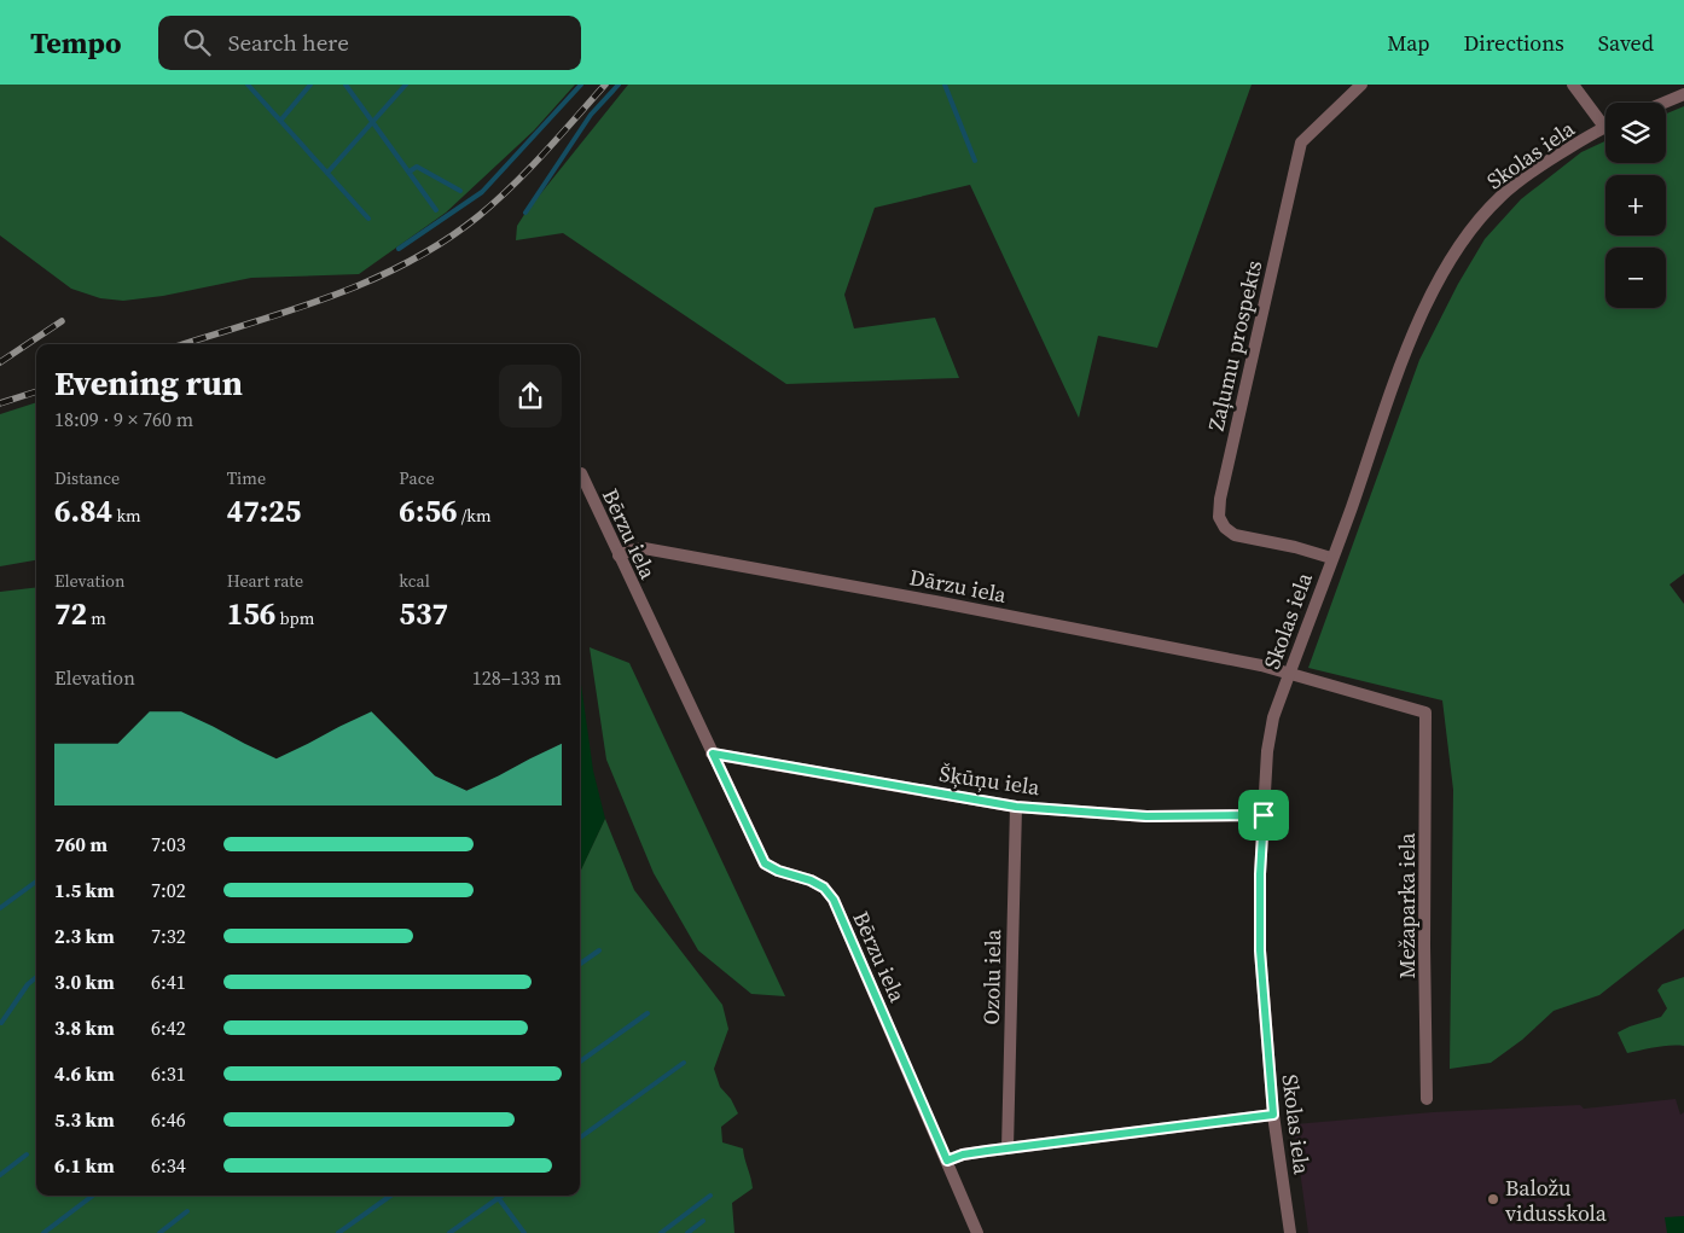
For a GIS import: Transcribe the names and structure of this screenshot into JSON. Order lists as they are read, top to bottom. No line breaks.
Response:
{"streets":{"street":["Skolas iela","Zaļumu prospekts","Bērzu iela","Dārzu iela","Šķūņu iela","Mežaparka iela","Ozolu iela"]},"crossings":[["Skolas iela","Zaļumu prospekts"],["Skolas iela","Dārzu iela"],["Skolas iela","Šķūņu iela"],["Bērzu iela","Dārzu iela"],["Bērzu iela","Šķūņu iela"],["Dārzu iela","Mežaparka iela"],["Šķūņu iela","Ozolu iela"]],"places":["Baložu vidusskola"],"page":{"header":"Tempo","search":"Search here","nav":["Map","Directions","Saved"],"map_buttons":["+","−"],"heading":["Evening run","18:09 · 9 × 760 m"],"stats":[["Distance","6.84 km"],["Time","47:25"],["Pace","6:56 /km"],["Elevation","72 m"],["Heart rate","156 bpm"],["kcal","537"]],"chart":["Elevation","128–133 m"],"list":[{"name":"760 m","note":"7:03"},{"name":"1.5 km","note":"7:02"},{"name":"2.3 km","note":"7:32"},{"name":"3.0 km","note":"6:41"},{"name":"3.8 km","note":"6:42"},{"name":"4.6 km","note":"6:31"},{"name":"5.3 km","note":"6:46"},{"name":"6.1 km","note":"6:34"}]}}
